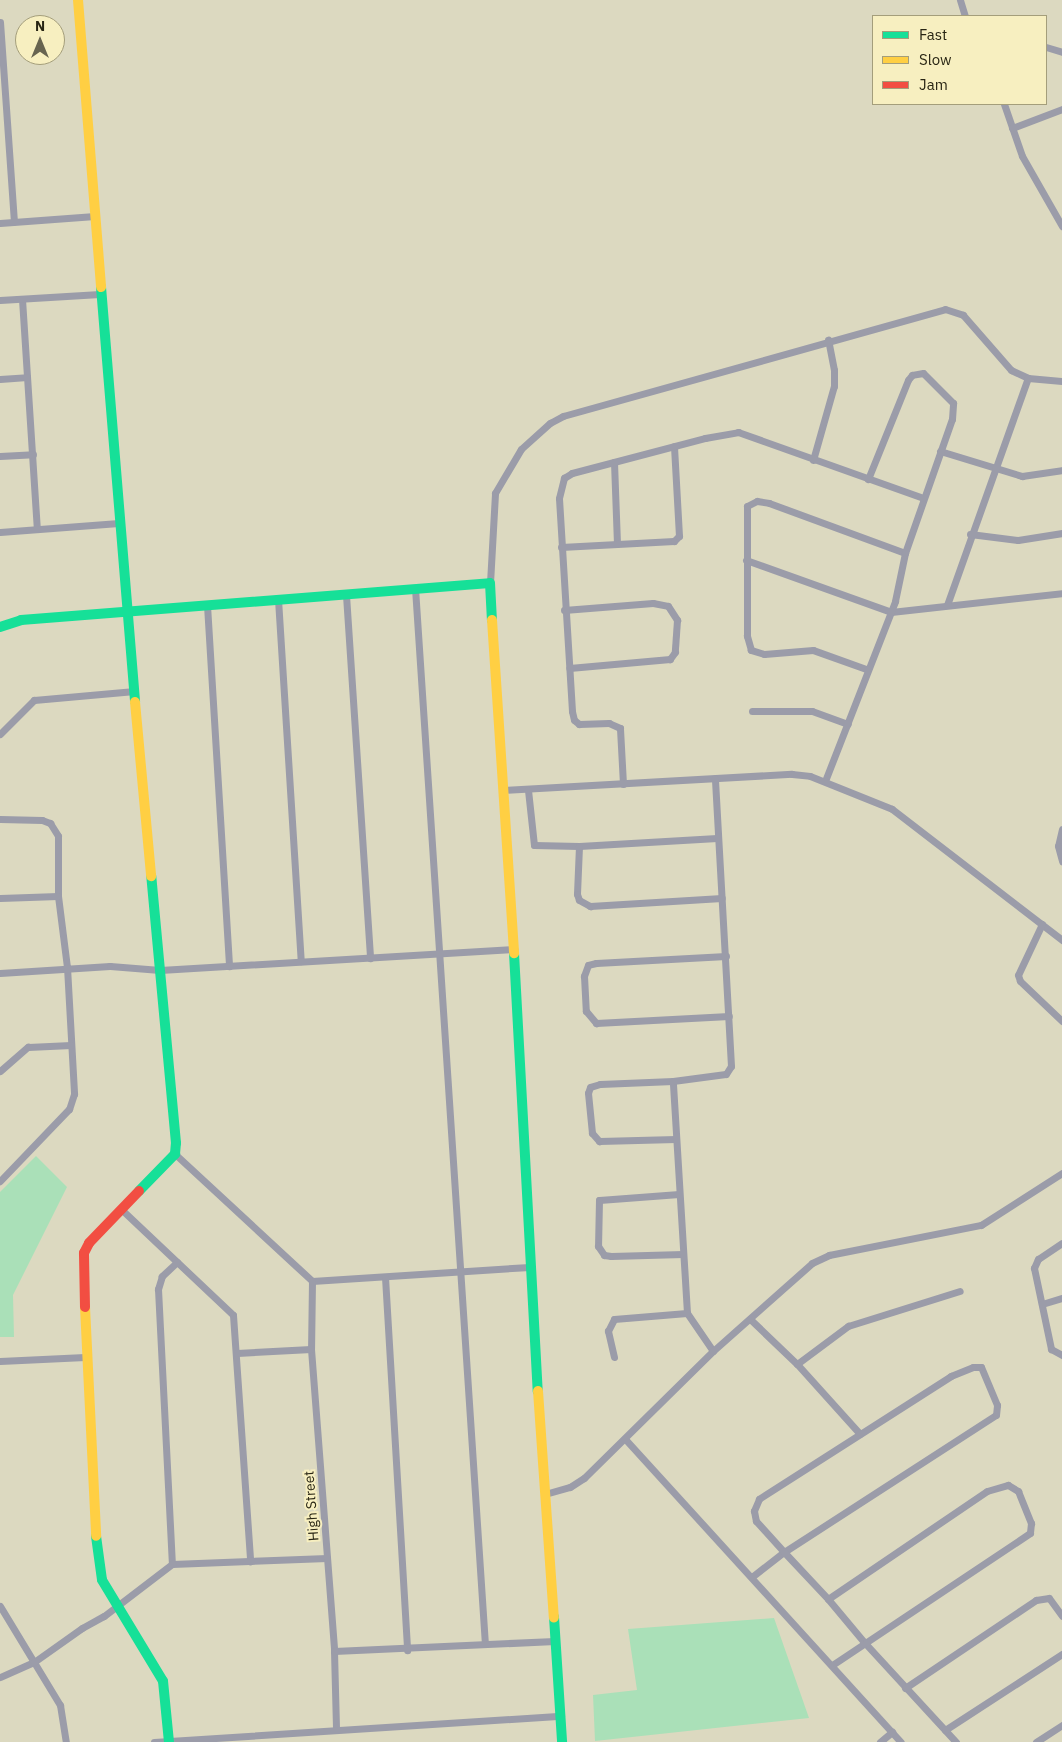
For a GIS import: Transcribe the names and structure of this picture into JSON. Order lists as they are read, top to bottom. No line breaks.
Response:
{"streets":{"street":["High Street"]},"legend":["Fast","Slow","Jam"],"north":"top"}
